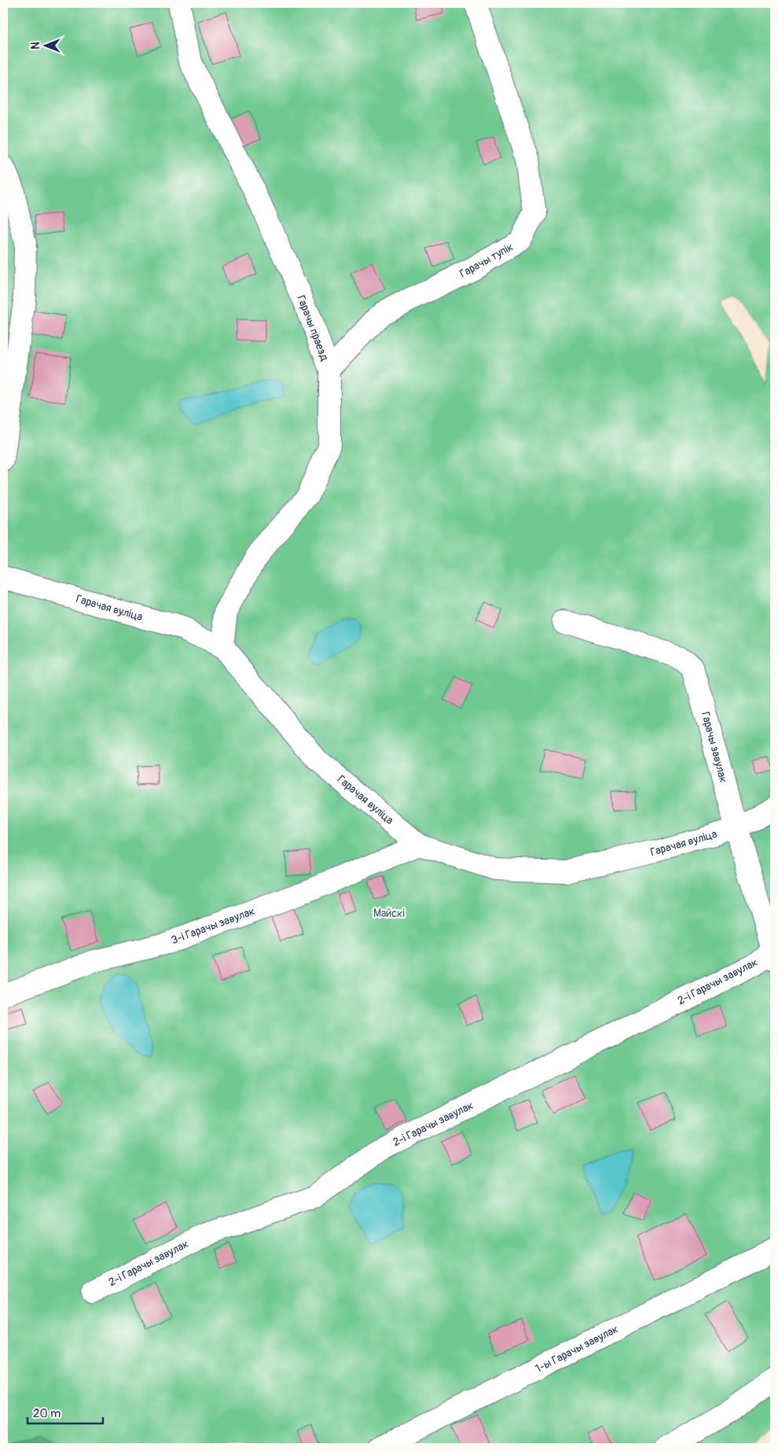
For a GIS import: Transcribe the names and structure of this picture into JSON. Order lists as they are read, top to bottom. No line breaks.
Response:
{"streets":{"street":["Гарачы тупік","Гарачы праезд","Гарачая вуліца","Гарачы завулак","3-і Гарачы завулак","2-і Гарачы завулак","1-ы Гарачы завулак"]},"crossings":[["Гарачы тупік","Гарачы праезд"],["Гарачы праезд","Гарачая вуліца"],["Гарачая вуліца","Гарачы завулак"],["Гарачая вуліца","3-і Гарачы завулак"],["Гарачы завулак","2-і Гарачы завулак"]],"parks":["Майскі"],"scale_bar":"20 m","north":"left"}
